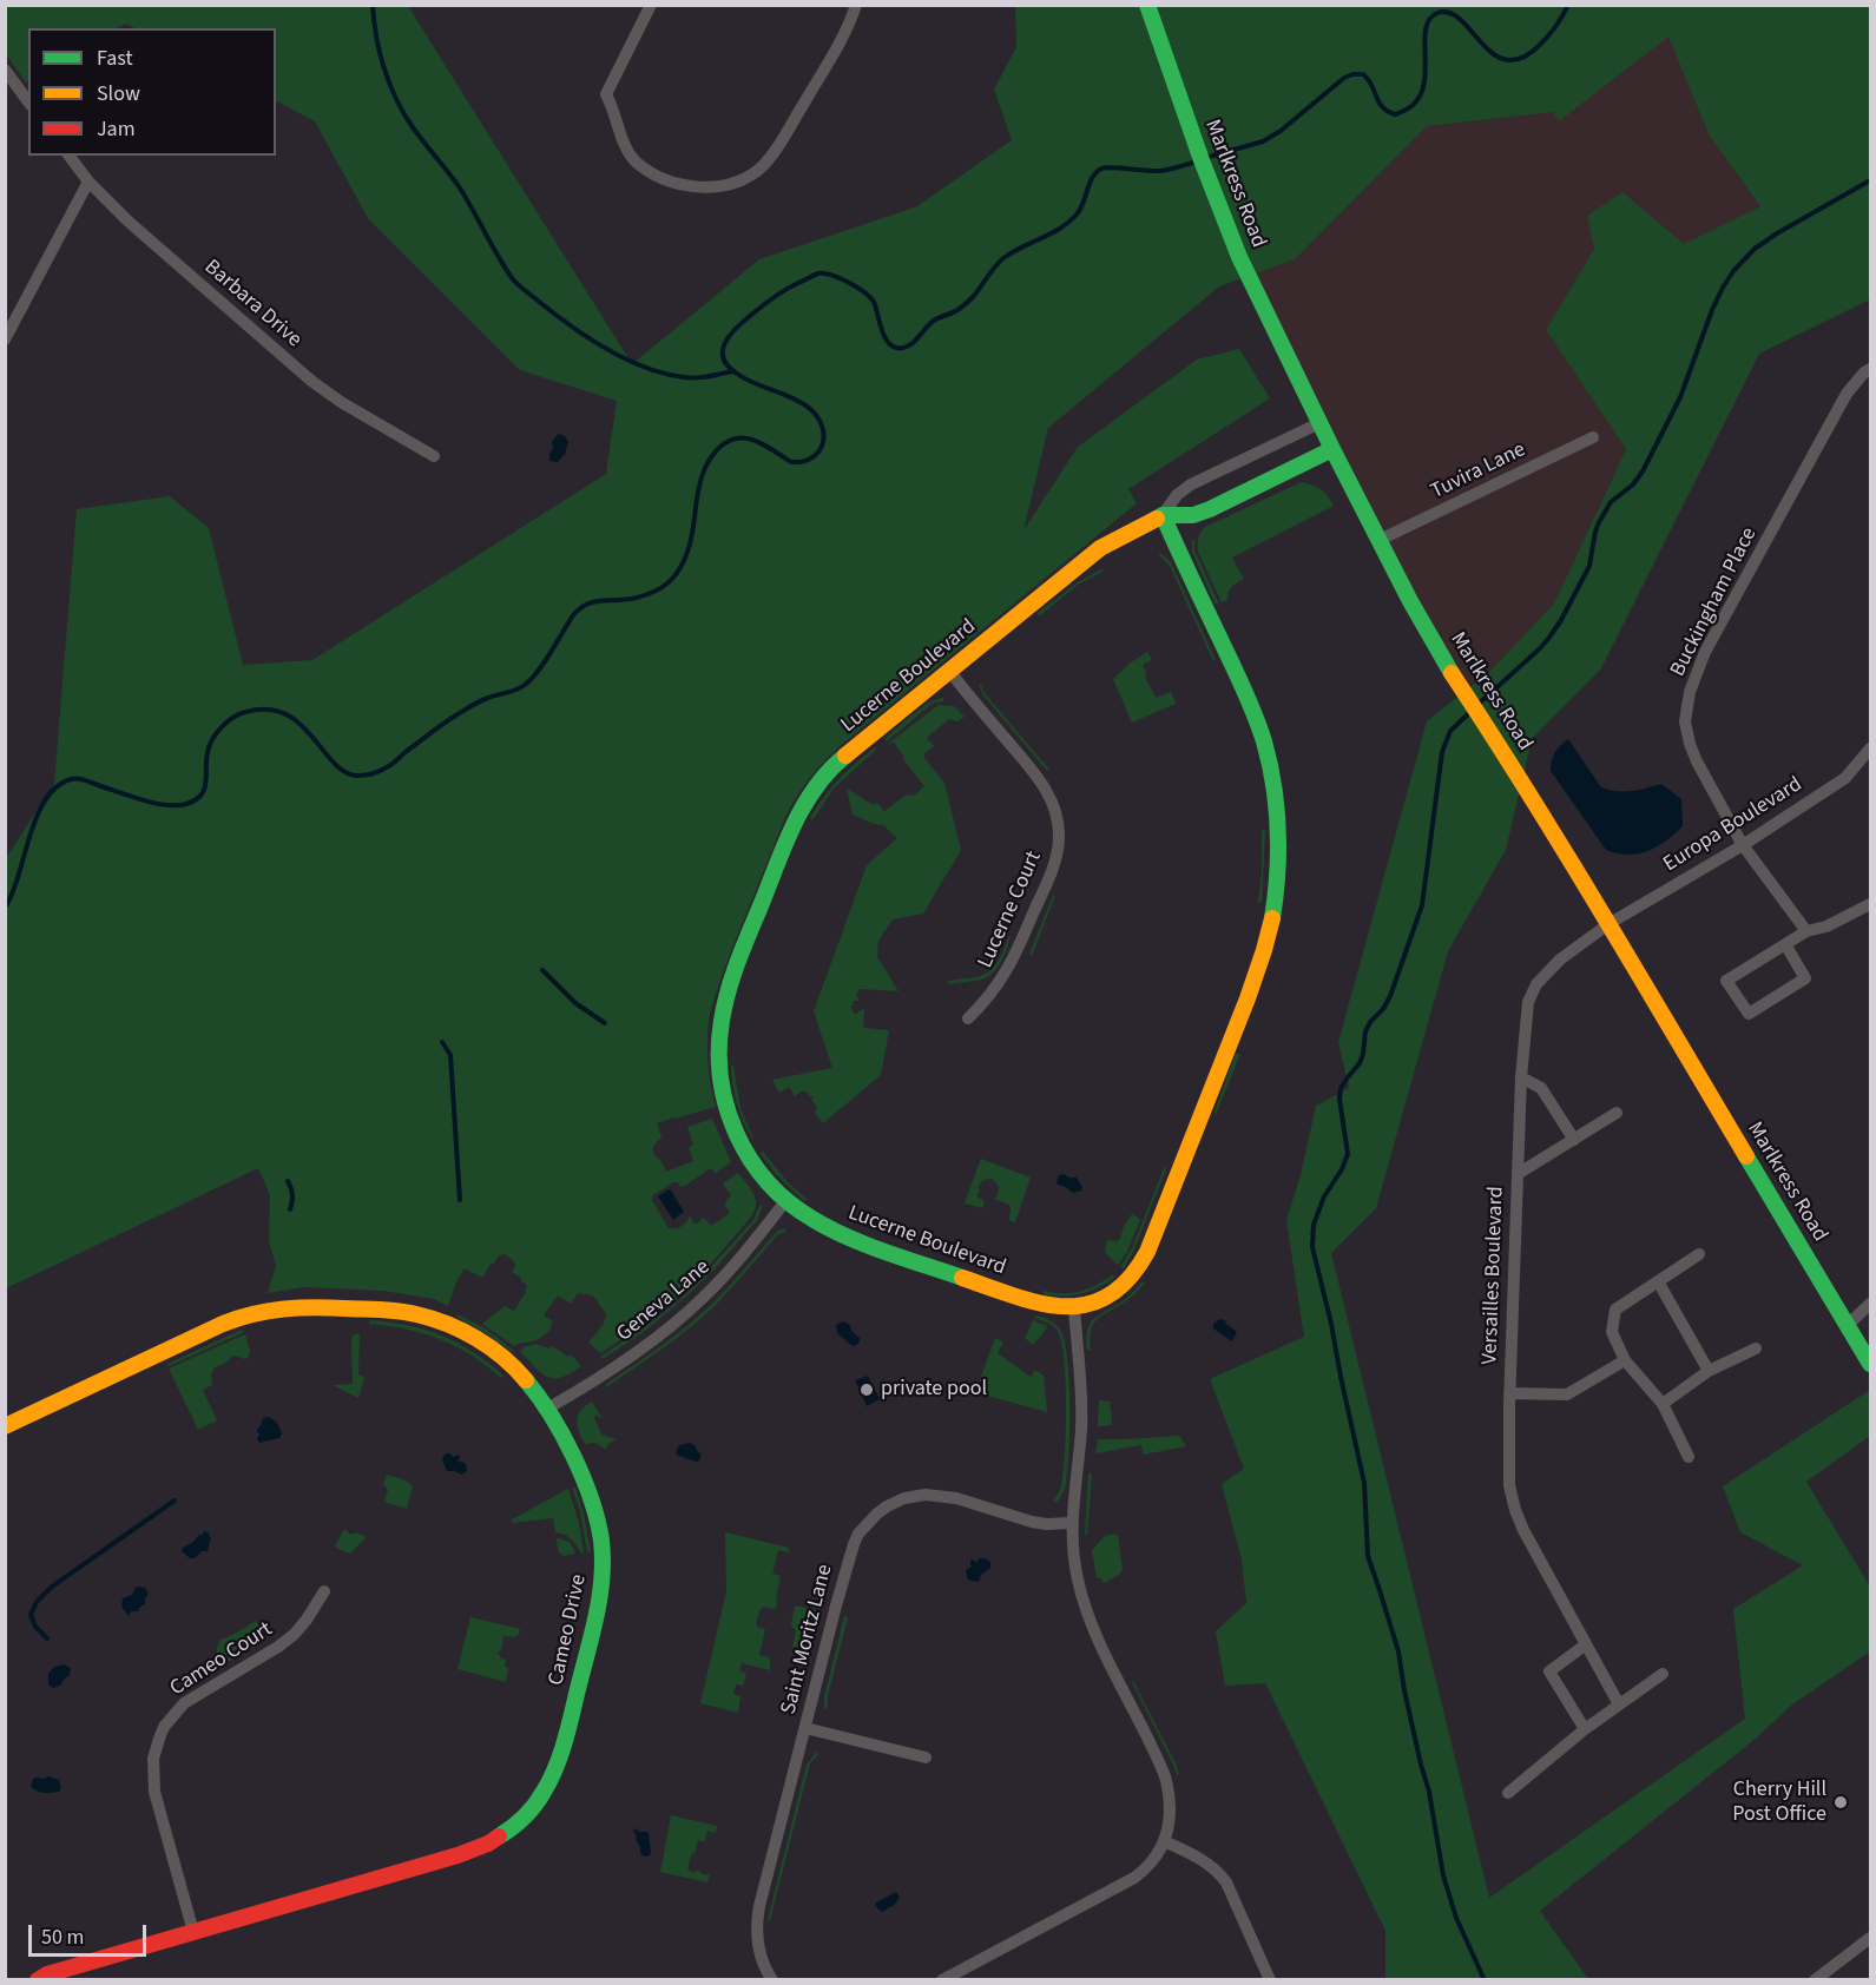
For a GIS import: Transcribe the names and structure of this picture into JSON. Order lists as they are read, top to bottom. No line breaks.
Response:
{"streets":{"street":["Marlkress Road","Barbara Drive","Tuvira Lane","Buckingham Place","Lucerne Boulevard","Europa Boulevard","Lucerne Court","Versailles Boulevard","Geneva Lane","Cameo Drive","Saint Moritz Lane","Cameo Court"]},"crossings":[["Marlkress Road","Tuvira Lane"],["Marlkress Road","Lucerne Boulevard"],["Marlkress Road","Europa Boulevard"],["Marlkress Road","Versailles Boulevard"],["Buckingham Place","Europa Boulevard"],["Lucerne Boulevard","Lucerne Court"],["Lucerne Boulevard","Geneva Lane"],["Europa Boulevard","Versailles Boulevard"],["Geneva Lane","Cameo Drive"],["Cameo Drive","Cameo Court"]],"places":["private pool","Cherry Hill Post Office"],"legend":["Fast","Slow","Jam"],"scale_bar":"50 m"}
